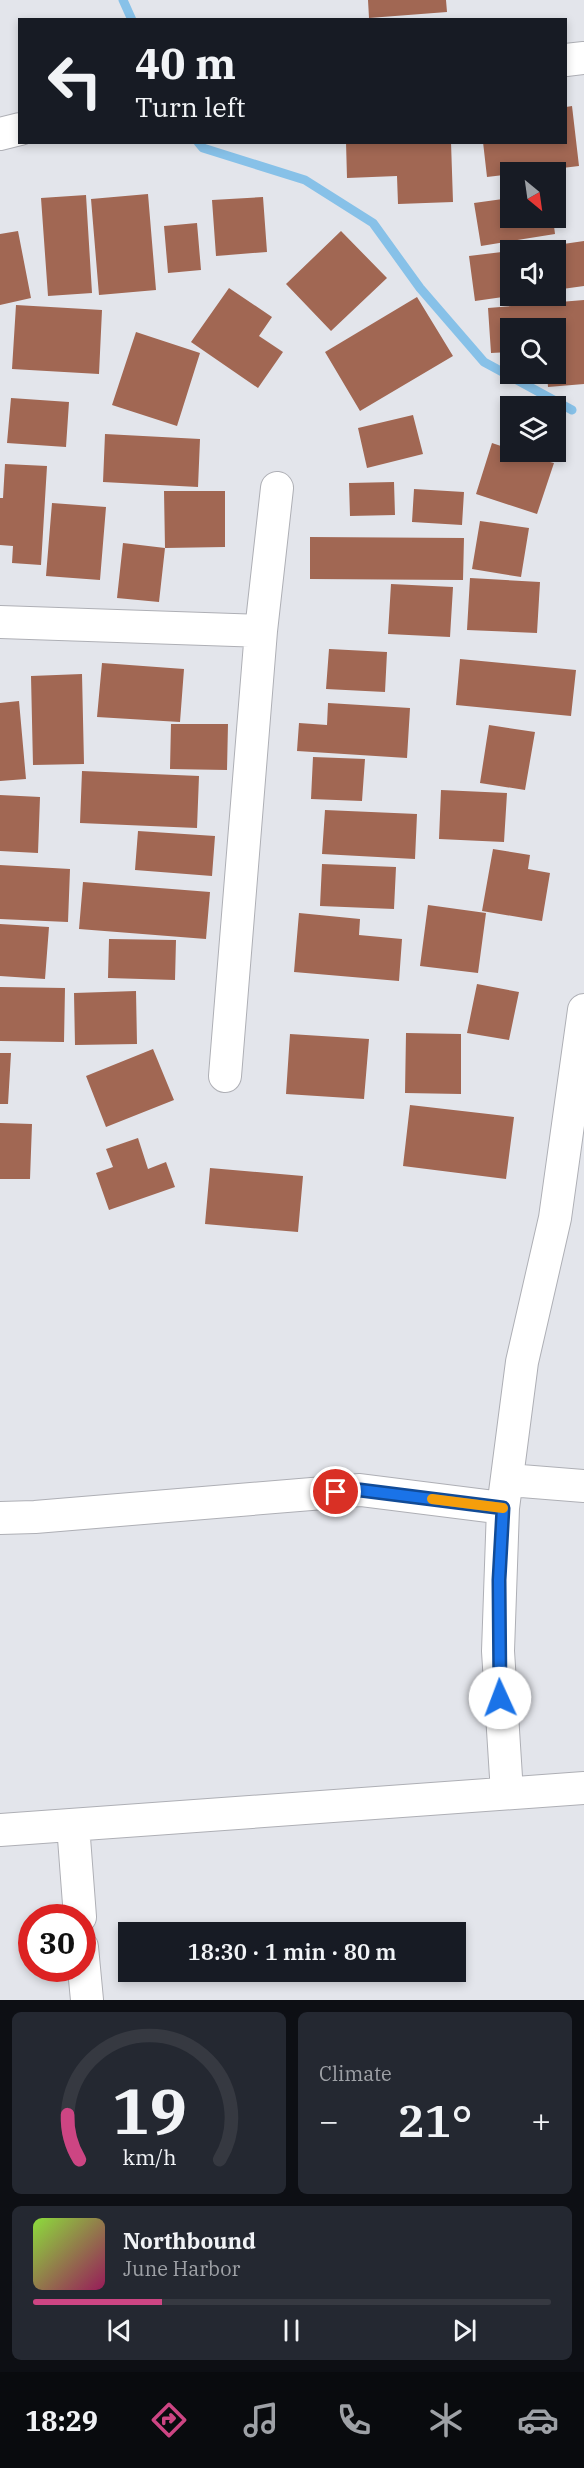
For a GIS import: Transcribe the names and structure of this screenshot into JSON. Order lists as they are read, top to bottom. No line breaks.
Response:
{"north":"bottom right","page":{"turn":["40 m","Turn left"],"limit":"30","trip":"18:30 · 1 min · 80 m","tile":"Climate","heat":["−","21°","+"],"song":["Northbound","June Harbor"],"tabs":"18:29","gauge":["19","km/h"]}}
